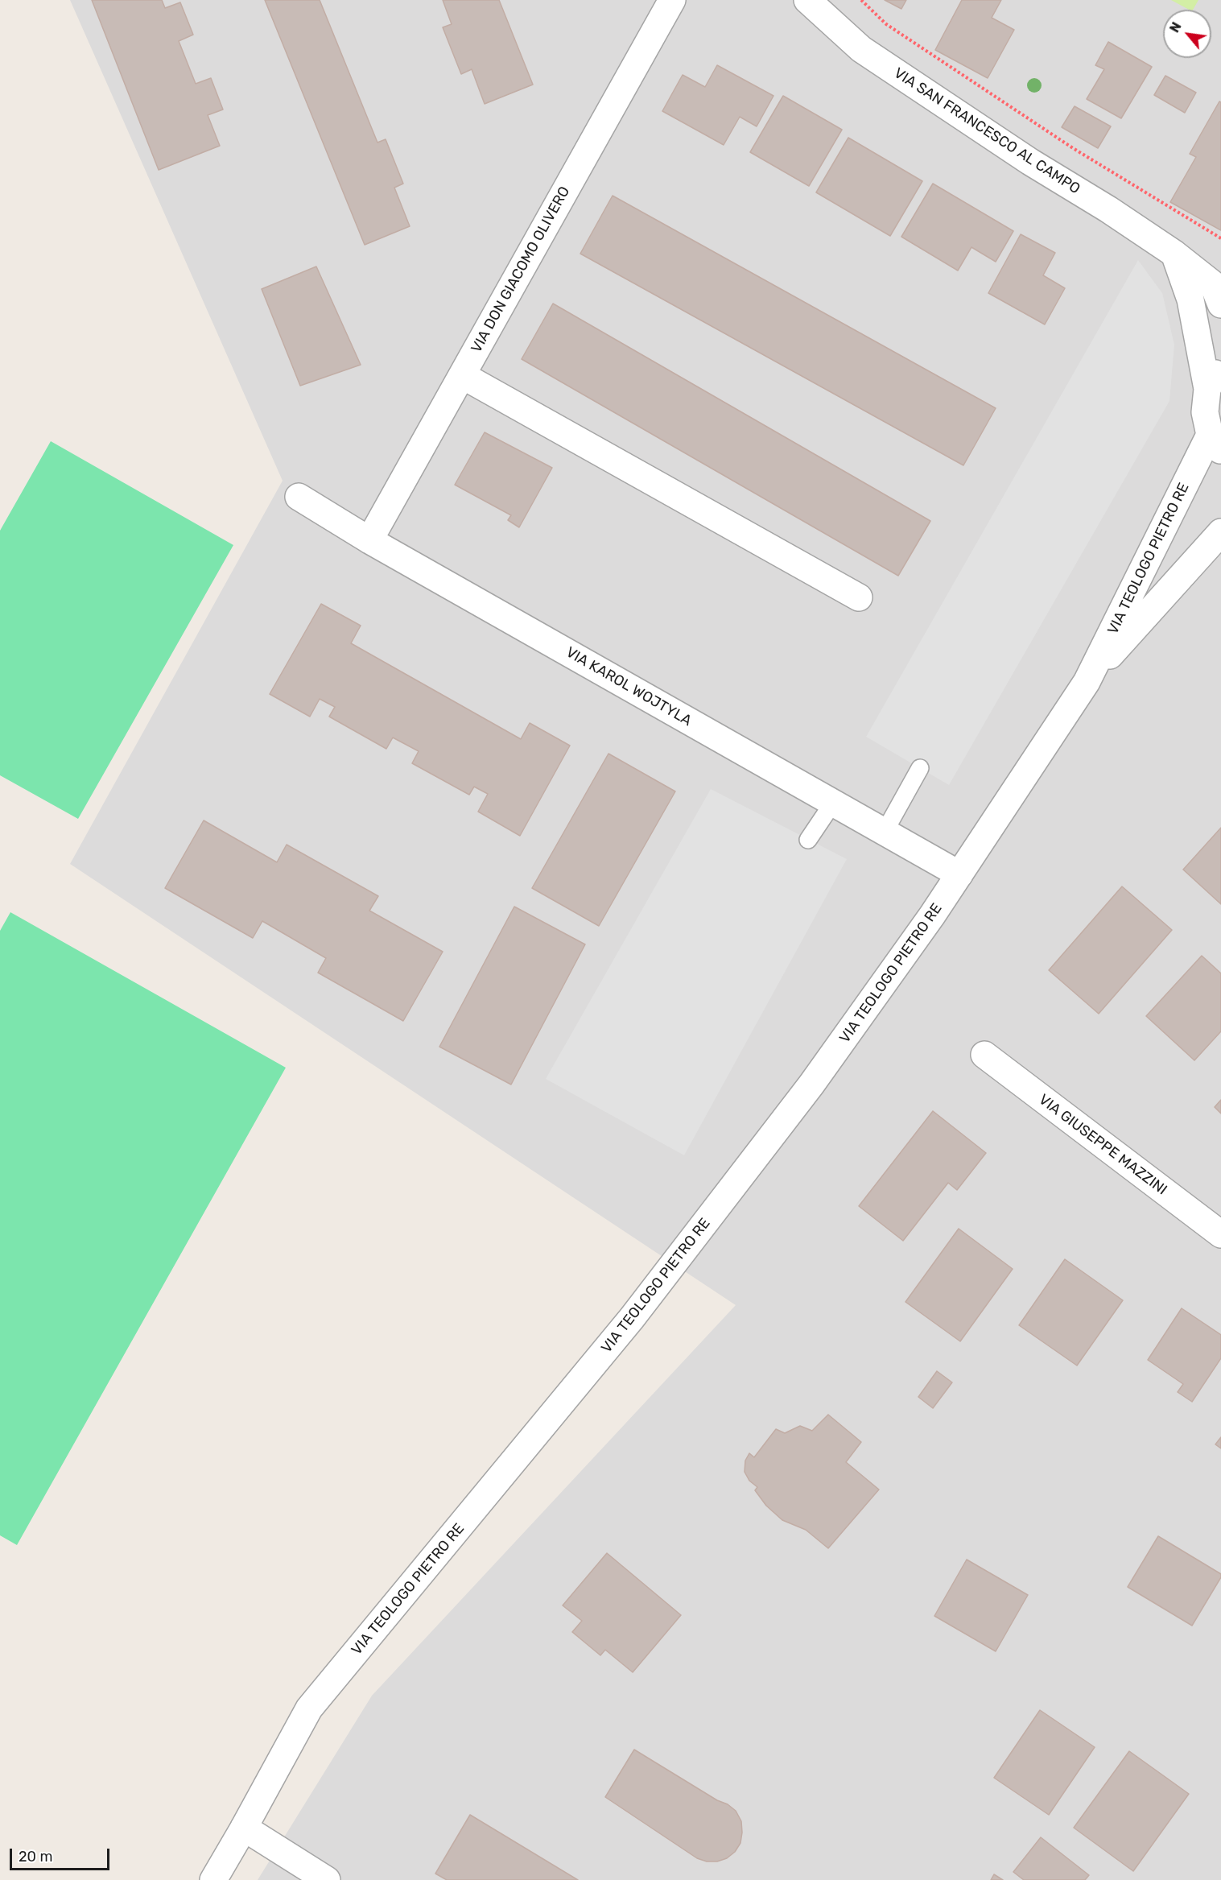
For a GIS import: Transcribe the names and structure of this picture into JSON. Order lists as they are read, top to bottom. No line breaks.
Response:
{"streets":{"street":["VIA SAN FRANCESCO AL CAMPO","VIA DON GIACOMO OLIVERO","VIA TEOLOGO PIETRO RE","VIA KAROL WOJTYLA","VIA GIUSEPPE MAZZINI"]},"crossings":[["VIA DON GIACOMO OLIVERO","VIA KAROL WOJTYLA"],["VIA TEOLOGO PIETRO RE","VIA KAROL WOJTYLA"]],"scale_bar":"20 m","north":"top left"}
